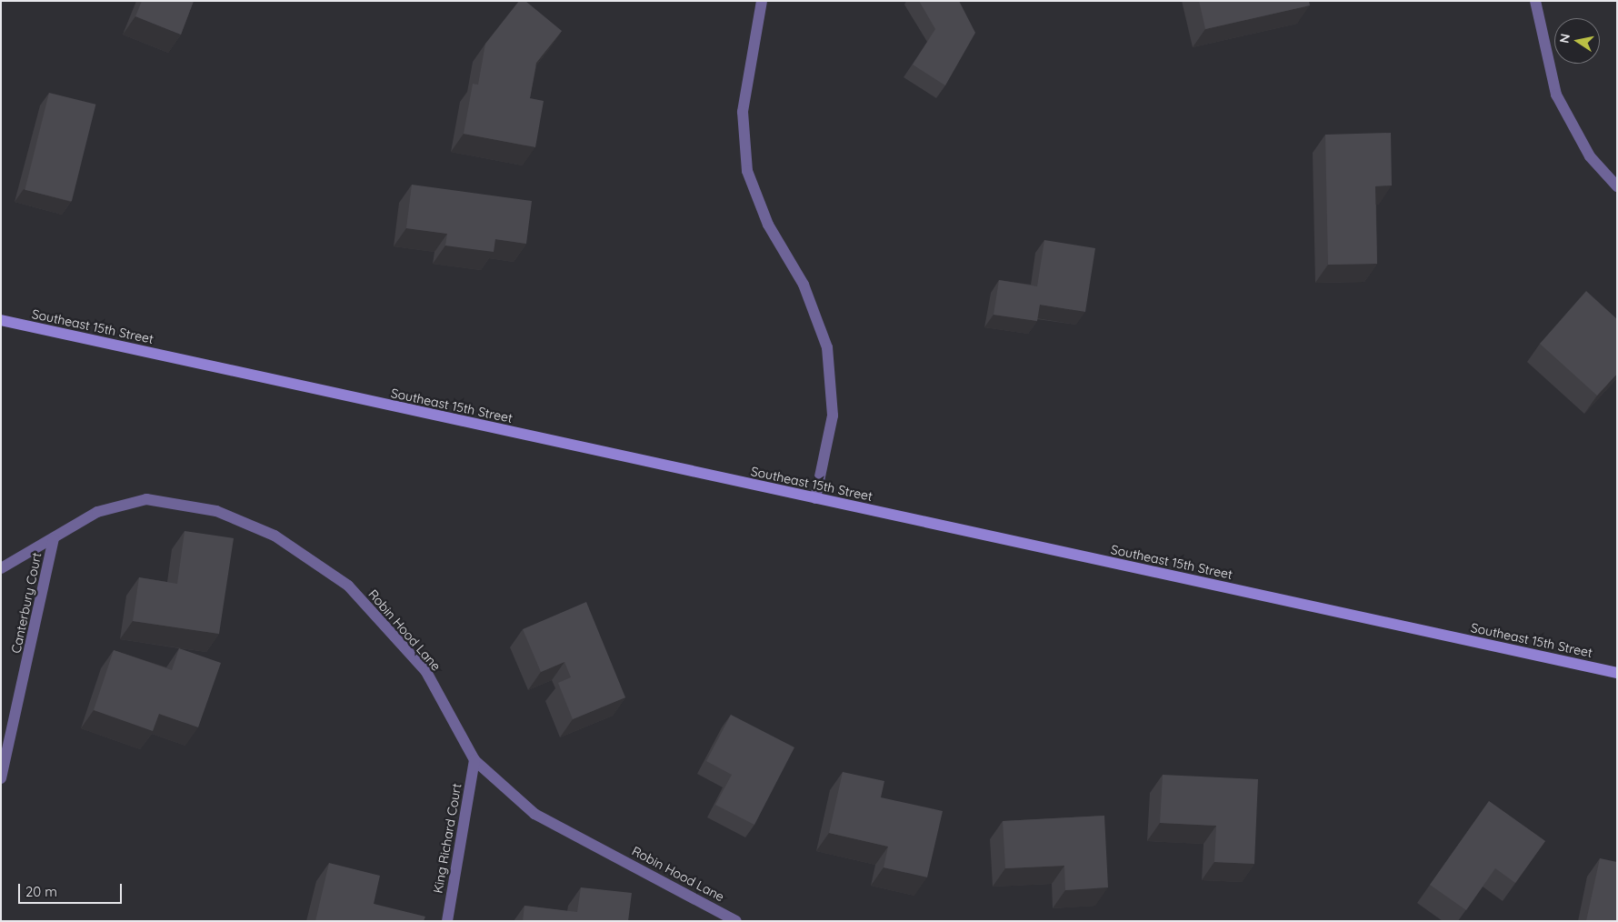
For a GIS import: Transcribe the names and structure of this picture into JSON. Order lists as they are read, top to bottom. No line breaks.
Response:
{"streets":{"main road":["Southeast 15th Street"],"street":["Canterbury Court","Robin Hood Lane","King Richard Court"]},"crossings":[["Canterbury Court","Robin Hood Lane"],["Robin Hood Lane","King Richard Court"]],"scale_bar":"20 m","north":"left"}
